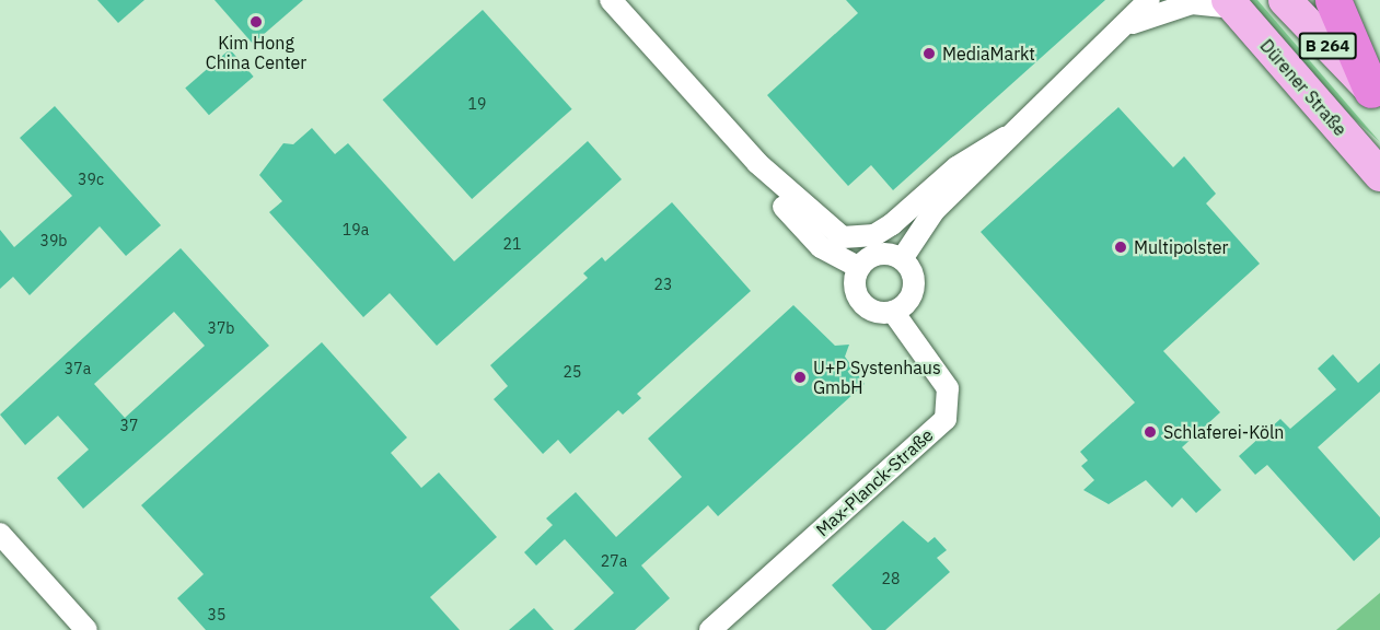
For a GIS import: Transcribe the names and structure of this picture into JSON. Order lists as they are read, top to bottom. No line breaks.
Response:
{"streets":{"main road":["B 264","Dürener Straße"],"street":["Max-Planck-Straße"]},"places":["Kim Hong China Center","MediaMarkt","Multipolster","U+P Systenhaus GmbH","Schlaferei-Köln"],"house_numbers":["19","39c","19a","39b","21","23","37b","37a","25","37","27a","28","35"]}
